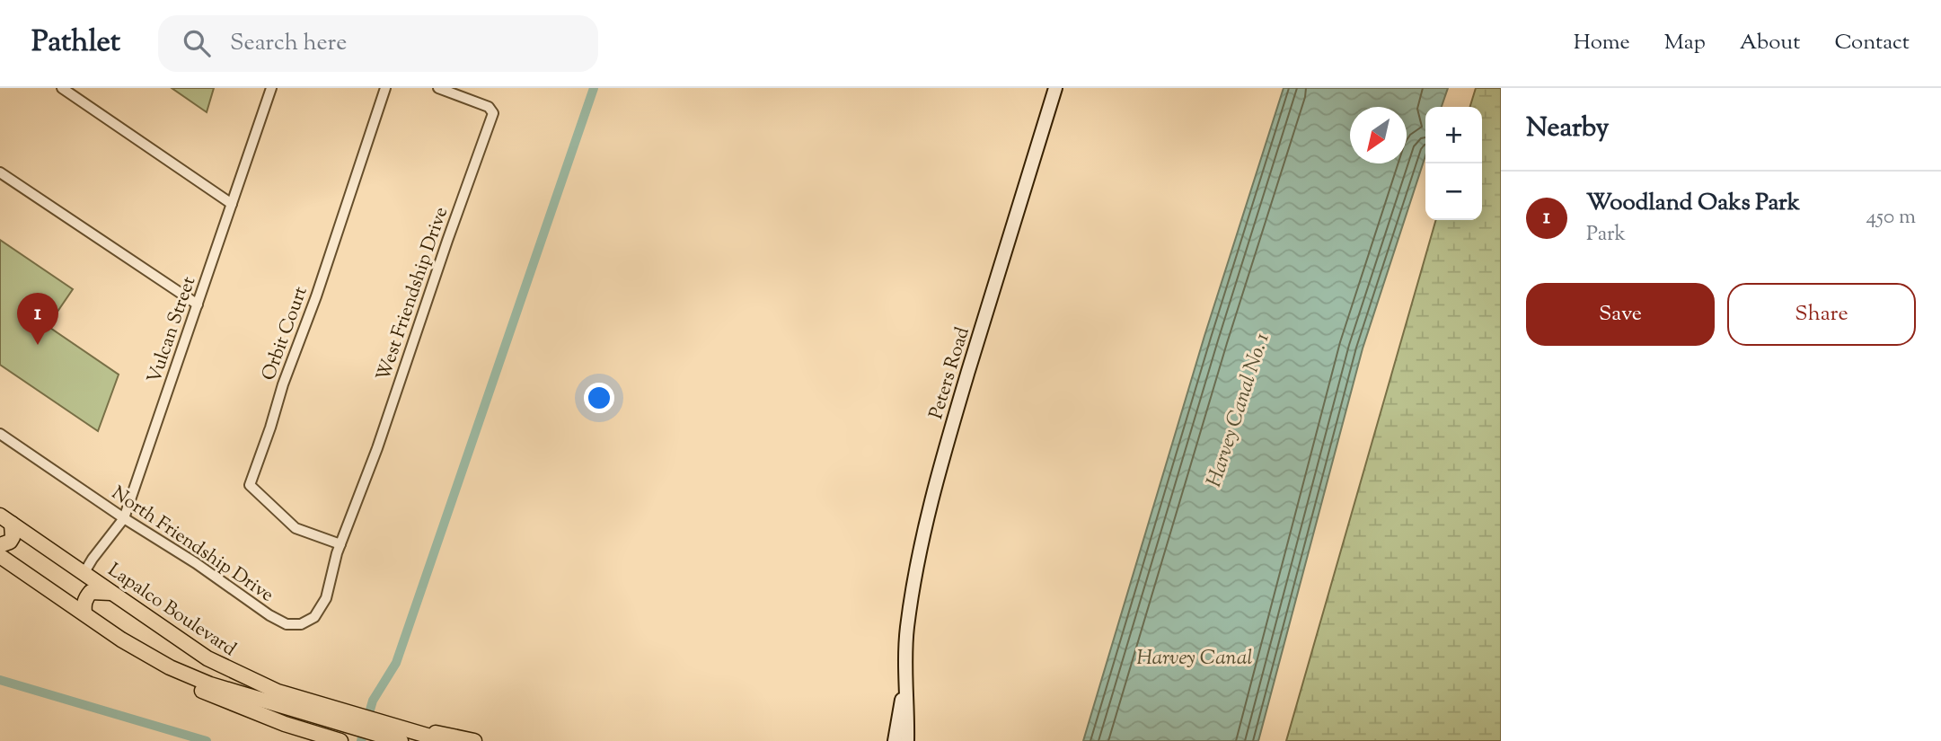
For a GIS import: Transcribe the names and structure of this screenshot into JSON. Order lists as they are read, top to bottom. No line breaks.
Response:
{"streets":{"main road":["Peters Road","Lapalco Boulevard"],"street":["West Friendship Drive","Vulcan Street","Orbit Court","North Friendship Drive"]},"crossings":[["West Friendship Drive","Orbit Court"],["West Friendship Drive","North Friendship Drive"],["Vulcan Street","North Friendship Drive"],["Vulcan Street","Lapalco Boulevard"],["Orbit Court","North Friendship Drive"]],"water":["Harvey Canal No. 1","Harvey Canal"],"north":"bottom left","page":{"header":"Pathlet","search":"Search here","nav":["Home","Map","About","Contact"],"heading":"Nearby","map_buttons":["+","−"],"list":[{"mark":"1","name":"Woodland Oaks Park","note":"Park","value":"450 m"}],"buttons":["Save","Share"],"pins":"1"}}
